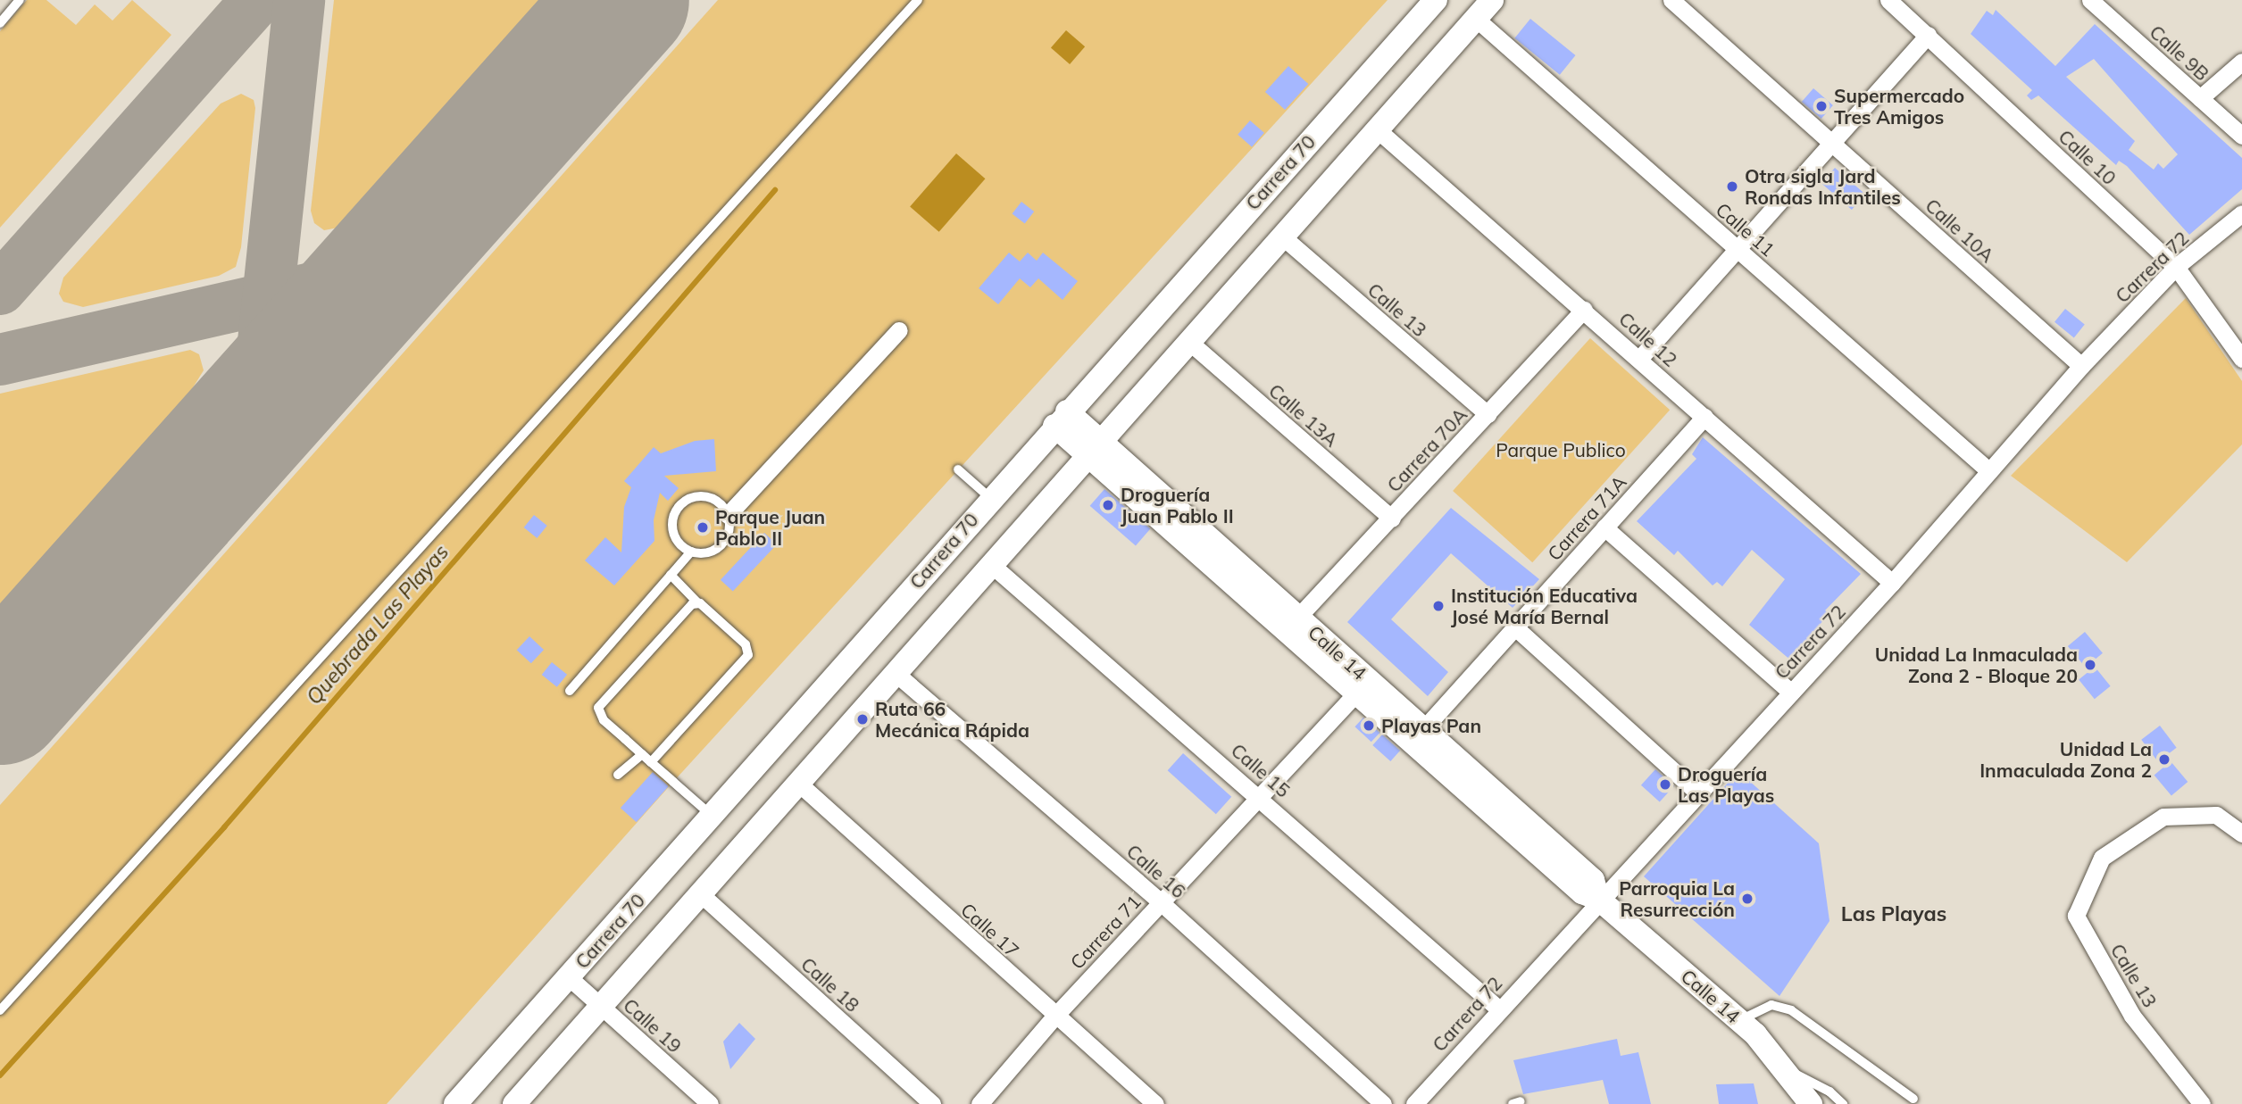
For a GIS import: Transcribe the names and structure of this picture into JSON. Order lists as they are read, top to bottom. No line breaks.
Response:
{"streets":{"main road":["Carrera 70","Calle 14"],"street":["Calle 9B","Calle 10","Calle 11","Calle 10A","Carrera 72","Calle 13","Calle 12","Calle 13A","Carrera 70A","Carrera 71A","Calle 15","Calle 16","Calle 17","Carrera 71","Calle 18","Calle 19"]},"crossings":[["Calle 10","Carrera 72"],["Carrera 70","Calle 14"],["Carrera 70","Calle 19"],["Calle 11","Carrera 72"],["Calle 10A","Carrera 72"],["Carrera 72","Calle 12"],["Carrera 72","Calle 14"],["Carrera 72","Calle 15"],["Calle 13","Carrera 70A"],["Calle 12","Carrera 70A"],["Calle 12","Carrera 71A"],["Calle 13A","Carrera 70A"],["Carrera 70A","Calle 14"],["Carrera 71A","Calle 14"],["Calle 14","Carrera 71"],["Calle 15","Carrera 71"],["Calle 16","Carrera 71"],["Calle 17","Carrera 71"]],"districts":["Las Playas"],"water":["Quebrada Las Playas"],"parks":["Parque Publico"],"places":["Supermercado Tres Amigos","Otra sigla Jard Rondas Infantiles","Droguería Juan Pablo II","Parque Juan Pablo II","Institución Educativa José María Bernal","Unidad La Inmaculada Zona 2 - Bloque 20","Ruta 66 Mecánica Rápida","Playas Pan","Unidad La Inmaculada Zona 2","Droguería Las Playas","Parroquia La Resurrección"]}
